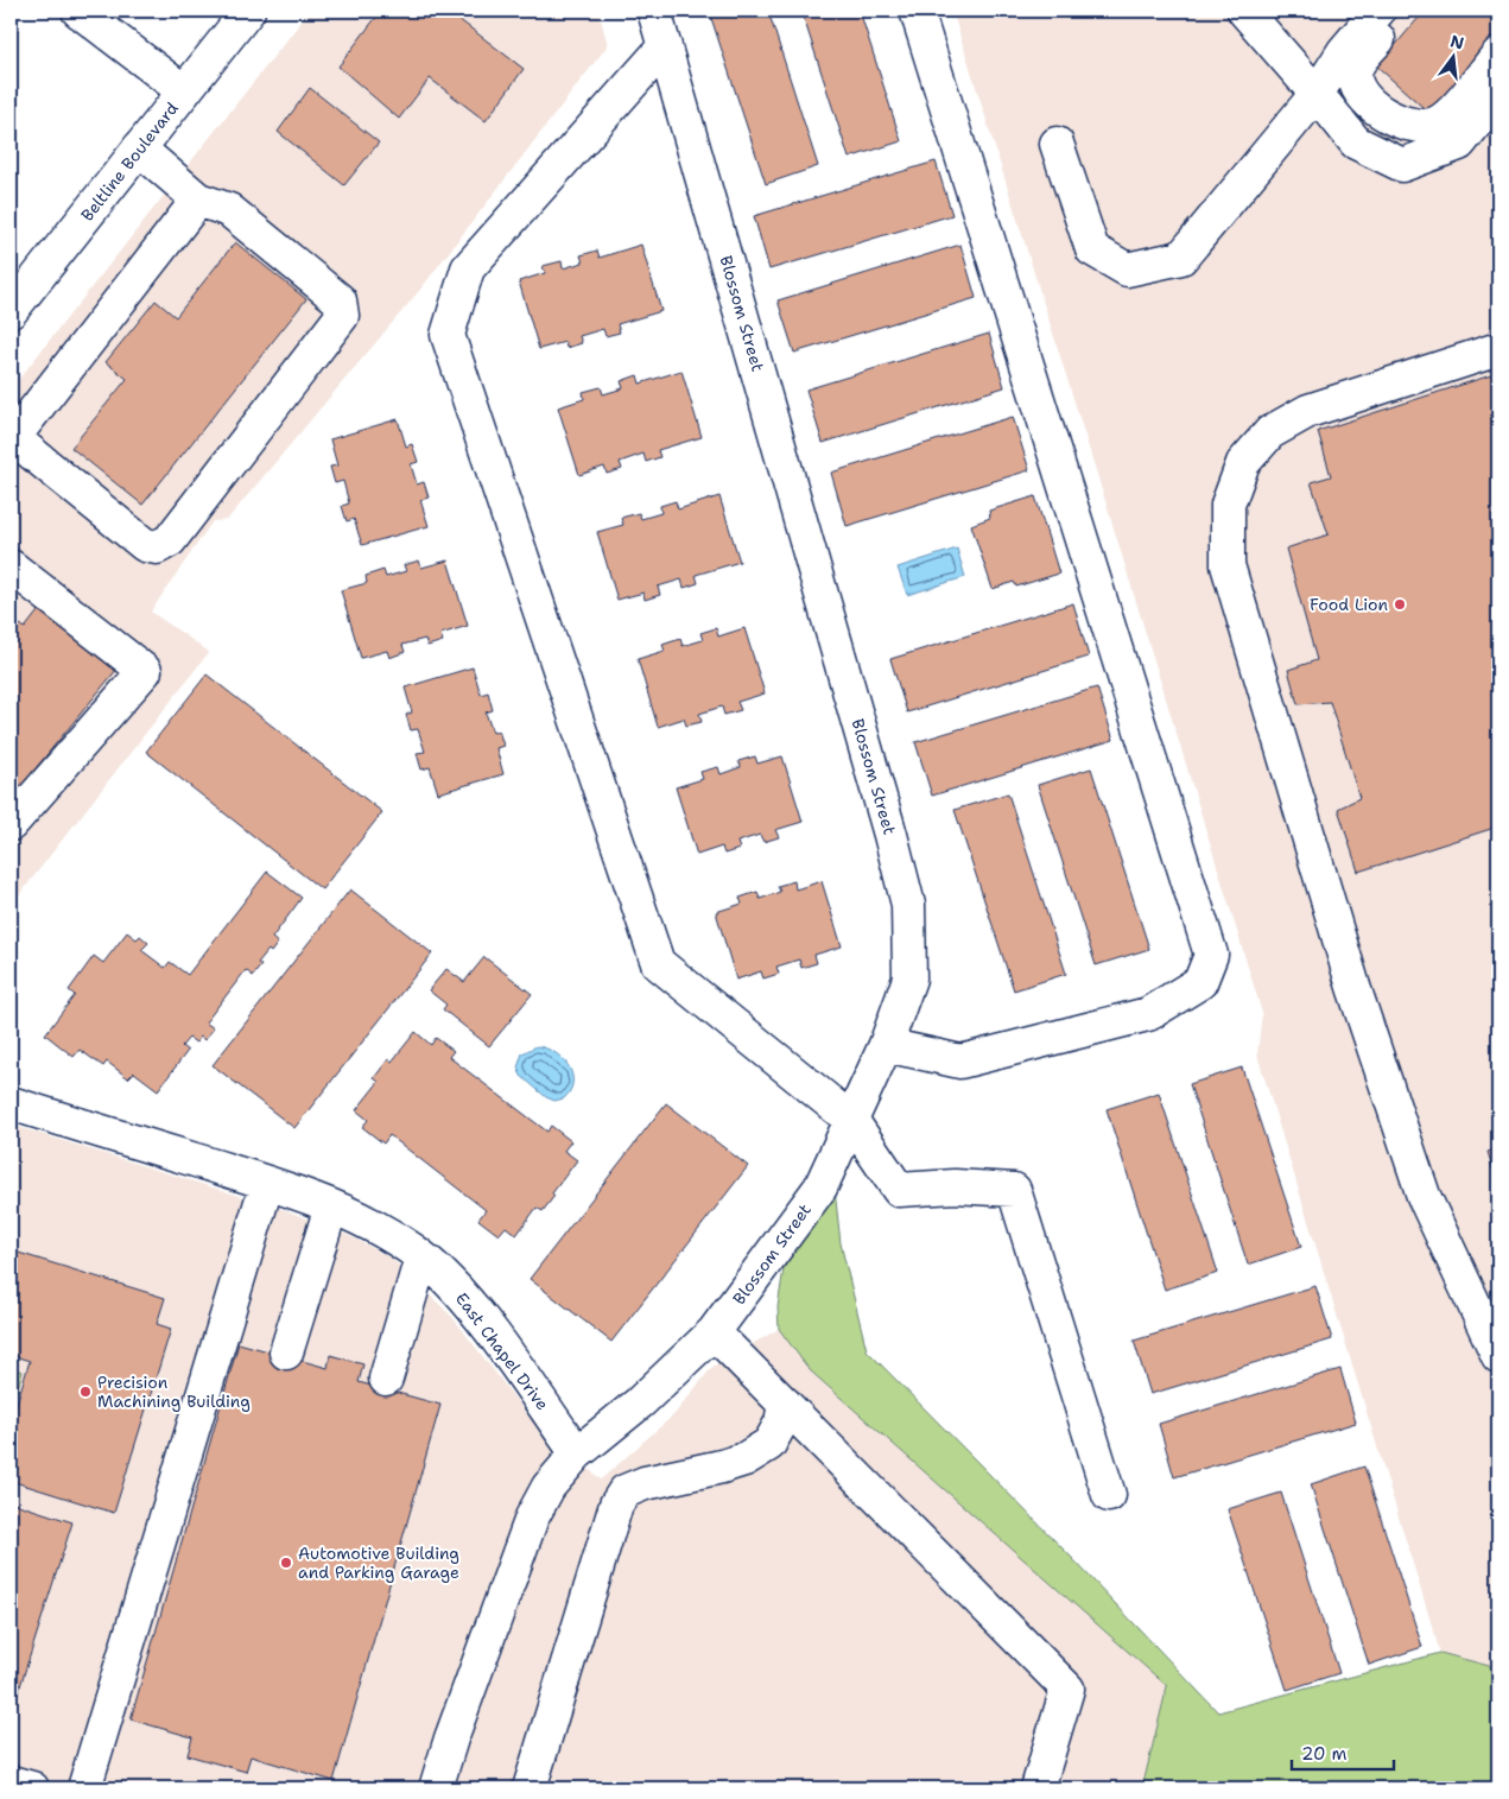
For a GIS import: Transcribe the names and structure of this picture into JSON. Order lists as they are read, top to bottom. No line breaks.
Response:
{"streets":{"street":["Beltline Boulevard","Blossom Street","East Chapel Drive"]},"crossings":[["Blossom Street","East Chapel Drive"]],"places":["Food Lion","Precision Machining Building","Automotive Building and Parking Garage"],"scale_bar":"20 m","north":"top"}
